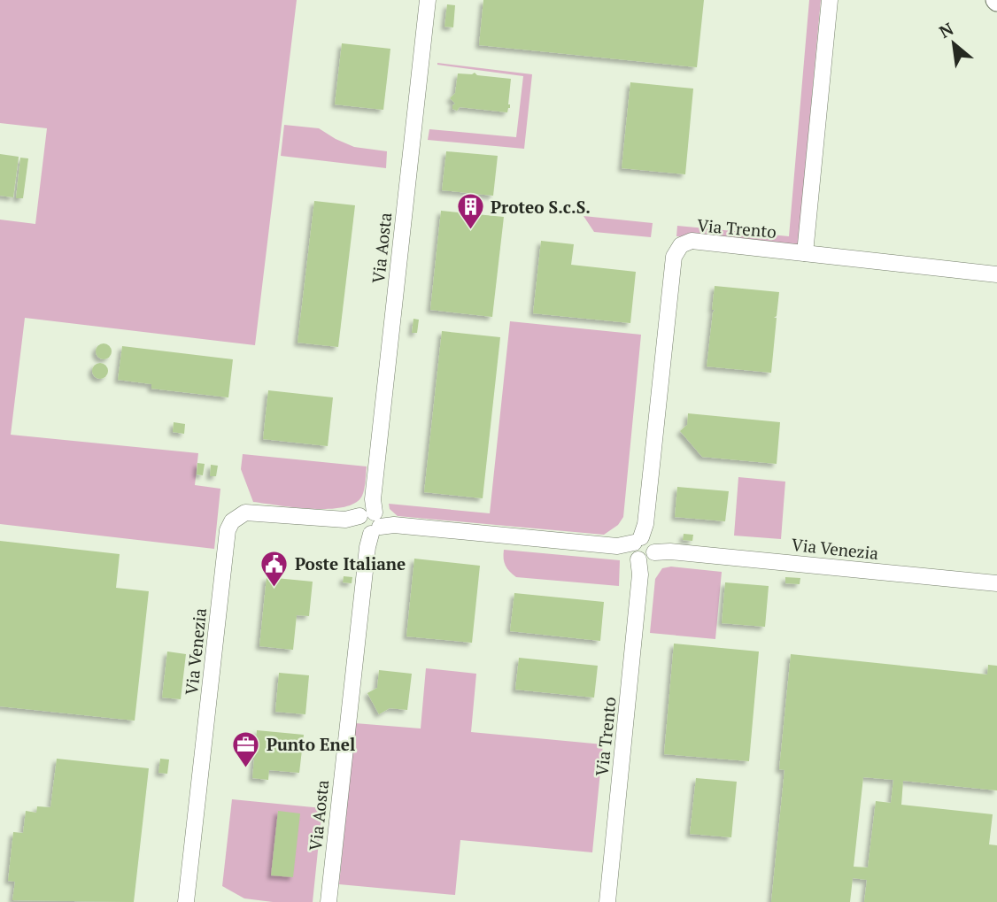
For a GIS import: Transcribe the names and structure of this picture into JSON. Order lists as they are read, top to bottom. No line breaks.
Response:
{"streets":{"street":["Via Trento","Via Aosta","Via Venezia"]},"crossings":[["Via Trento","Via Venezia"],["Via Aosta","Via Venezia"]],"places":{"building":["Proteo S.c.S."],"public building":["Poste Italiane"],"office":["Punto Enel"]},"north":"top left"}
